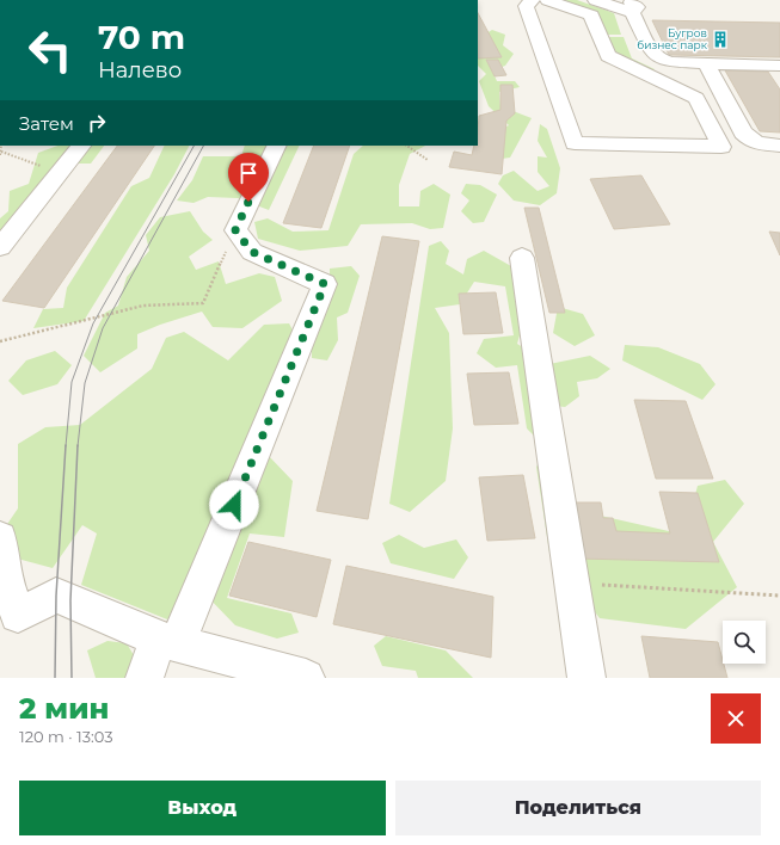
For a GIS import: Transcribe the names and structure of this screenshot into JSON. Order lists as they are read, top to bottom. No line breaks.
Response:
{"places":{"building":["Бугров бизнес парк"]},"page":{"turn":["70 m","Налево"],"then":"Затем","heading":["2 мин","120 m · 13:03"],"buttons":["Выход","Поделиться"]}}
